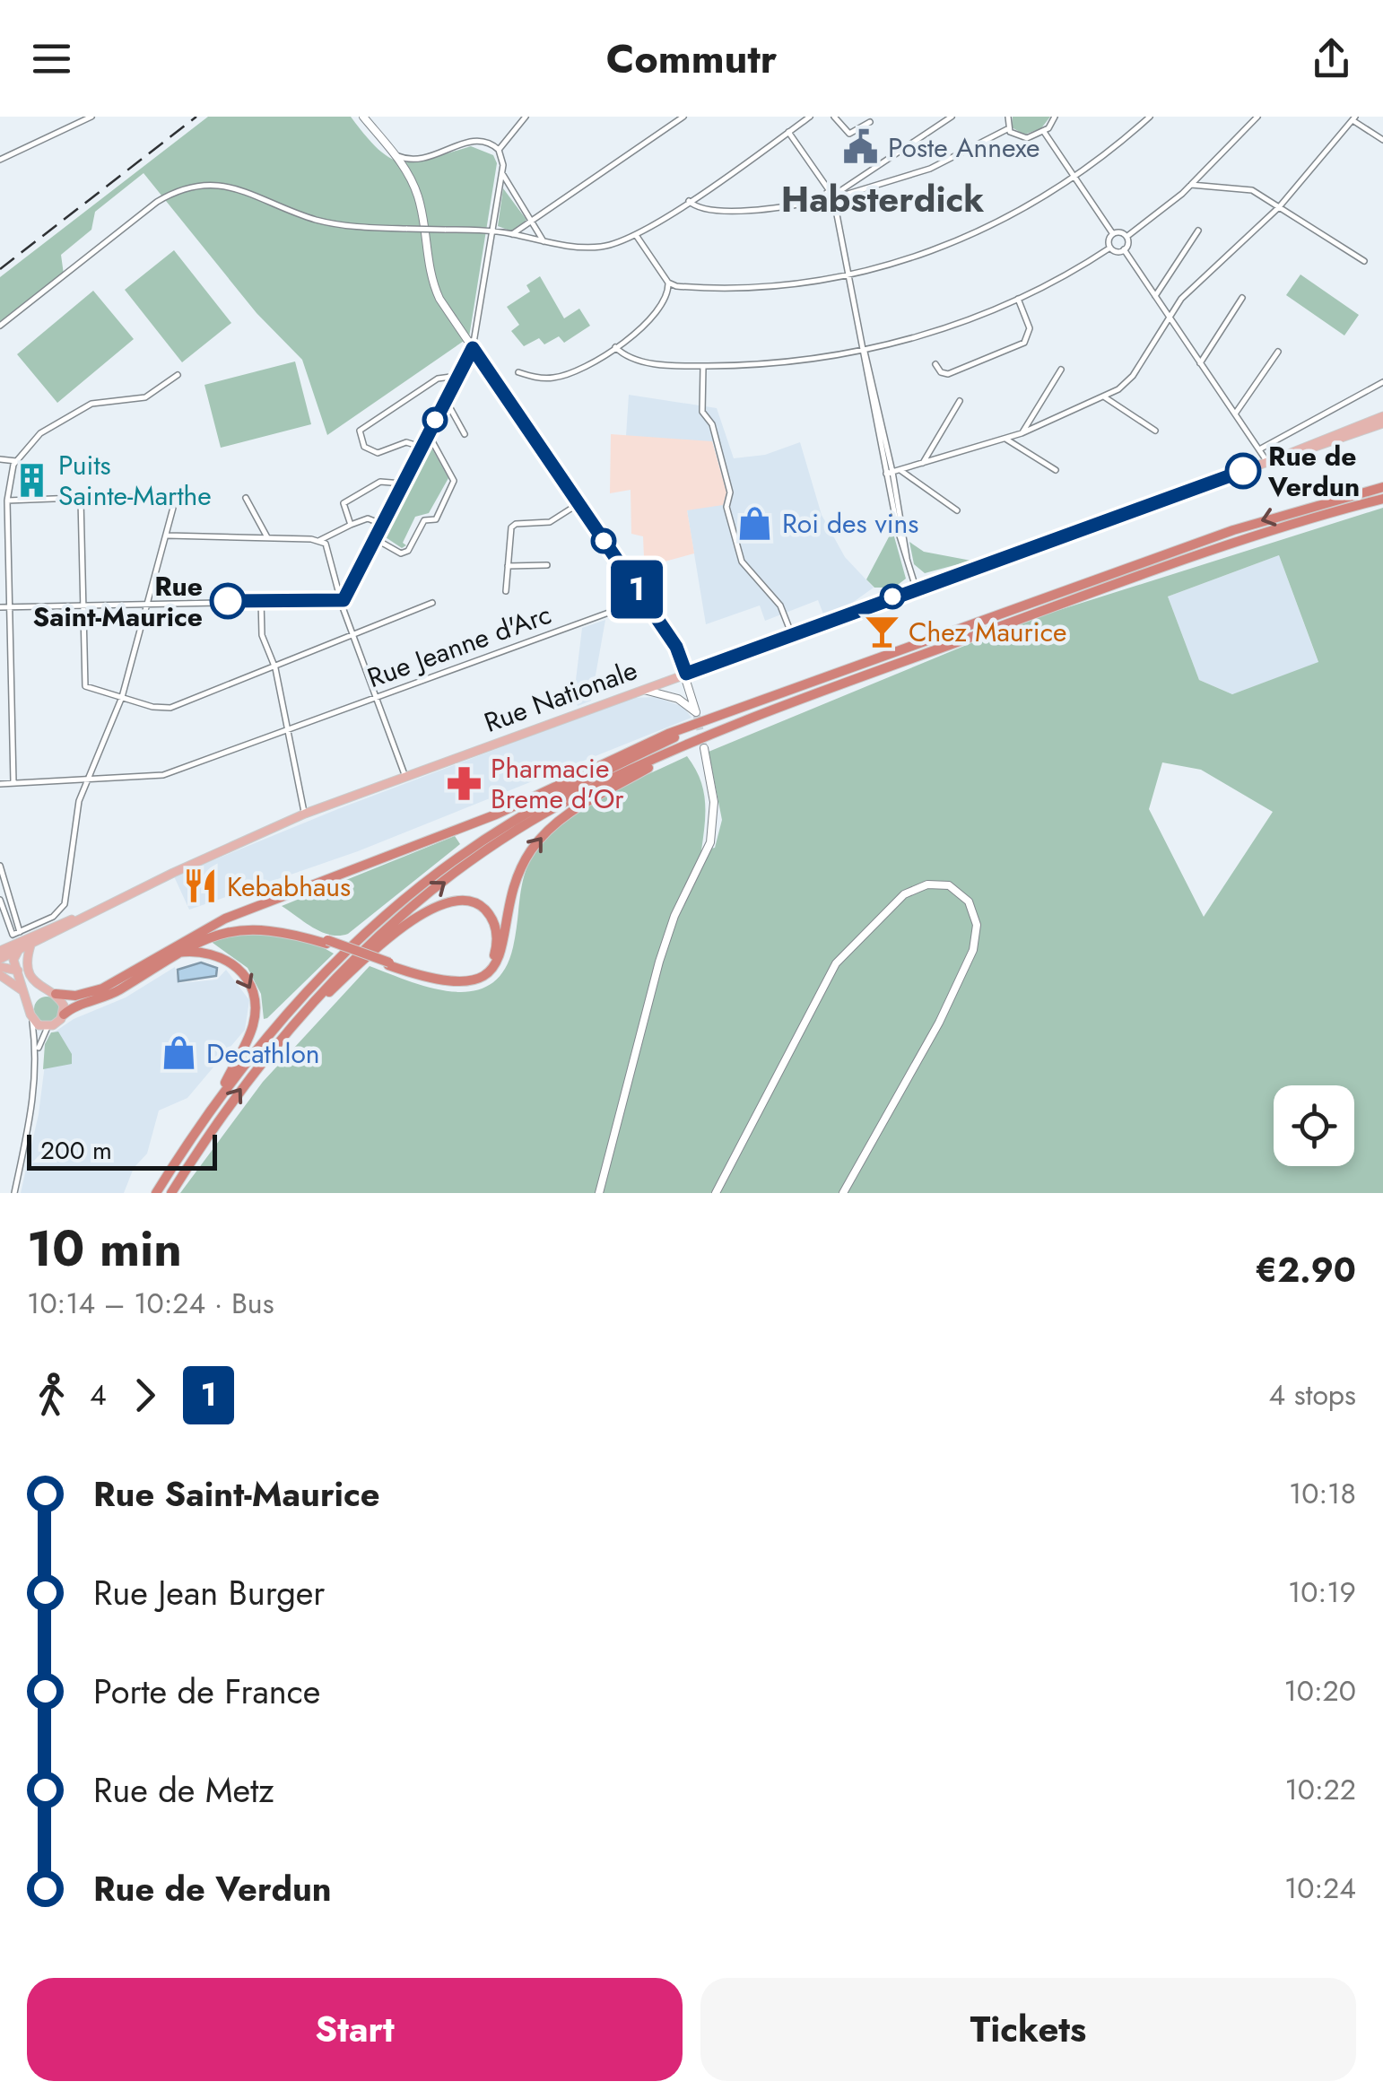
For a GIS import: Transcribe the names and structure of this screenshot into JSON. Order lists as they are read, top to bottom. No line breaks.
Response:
{"streets":{"main road":["Rue Nationale"],"street":["Rue Jeanne d'Arc"]},"districts":["Habsterdick"],"places":{"public building":["Poste Annexe"],"other":["Rue de Verdun","Rue Saint-Maurice"],"building":["Puits Sainte-Marthe"],"shop":["Roi des vins","Decathlon"],"bar":["Chez Maurice"],"pharmacy":["Pharmacie Breme d'Or"],"restaurant":["Kebabhaus"]},"lines":["bus line 1"],"scale_bar":"200 m","page":{"header":"Commutr","on_map":"1","scale":"200 m","heading":["10 min","10:14 – 10:24 · Bus","€2.90"],"legs":["4","1","4 stops"],"list":[{"name":"Rue Saint-Maurice","value":"10:18"},{"name":"Rue Jean Burger","value":"10:19"},{"name":"Porte de France","value":"10:20"},{"name":"Rue de Metz","value":"10:22"},{"name":"Rue de Verdun","value":"10:24"}],"buttons":["Start","Tickets"]}}
